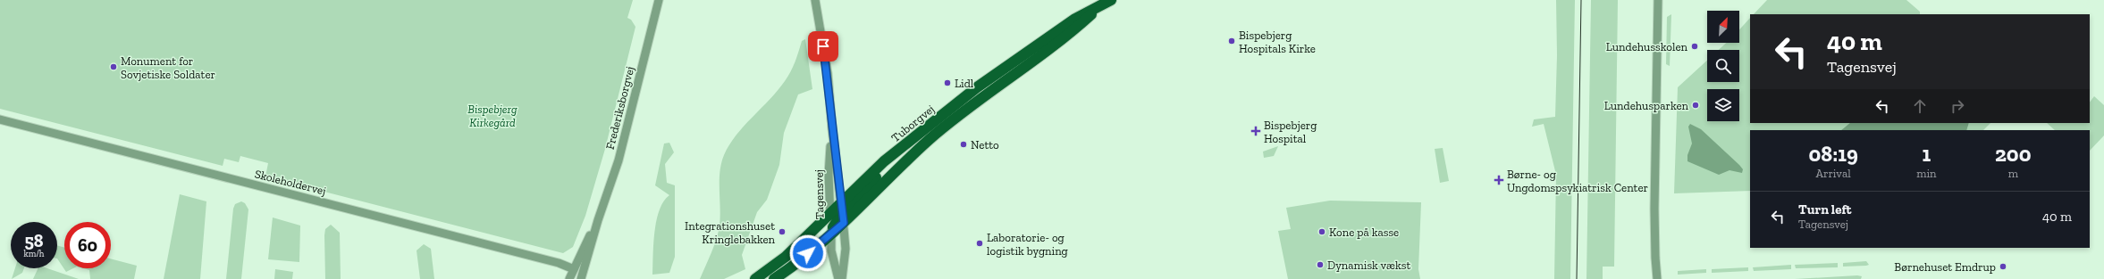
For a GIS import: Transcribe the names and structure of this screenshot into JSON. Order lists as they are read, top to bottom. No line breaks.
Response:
{"streets":{"main road":["Tuborgvej"],"street":["Frederiksborgvej","Skoleholdervej","Tagensvej"]},"crossings":[["Frederiksborgvej","Skoleholdervej"],["Tuborgvej","Tagensvej"]],"parks":["Bispebjerg Kirkegård"],"places":{"other":["Bispebjerg Hospitals Kirke","Lundehusskolen","Monument for Sovjetiske Soldater","Lidl","Lundehusparken","Netto","Integrationshuset Kringlebakken","Kone på kasse","Laboratorie- og logistik bygning","Dynamisk vækst","Børnehuset Emdrup"],"health":["Bispebjerg Hospital","Børne- og Ungdomspsykiatrisk Center"]},"north":"top right","page":{"turn":["40 m","Tagensvej"],"eta":["08:19","Arrival","1","min","200","m"],"list":[{"name":"Turn left","note":"Tagensvej","value":"40 m"}],"speed":"58 km/h","limit":"60"}}
